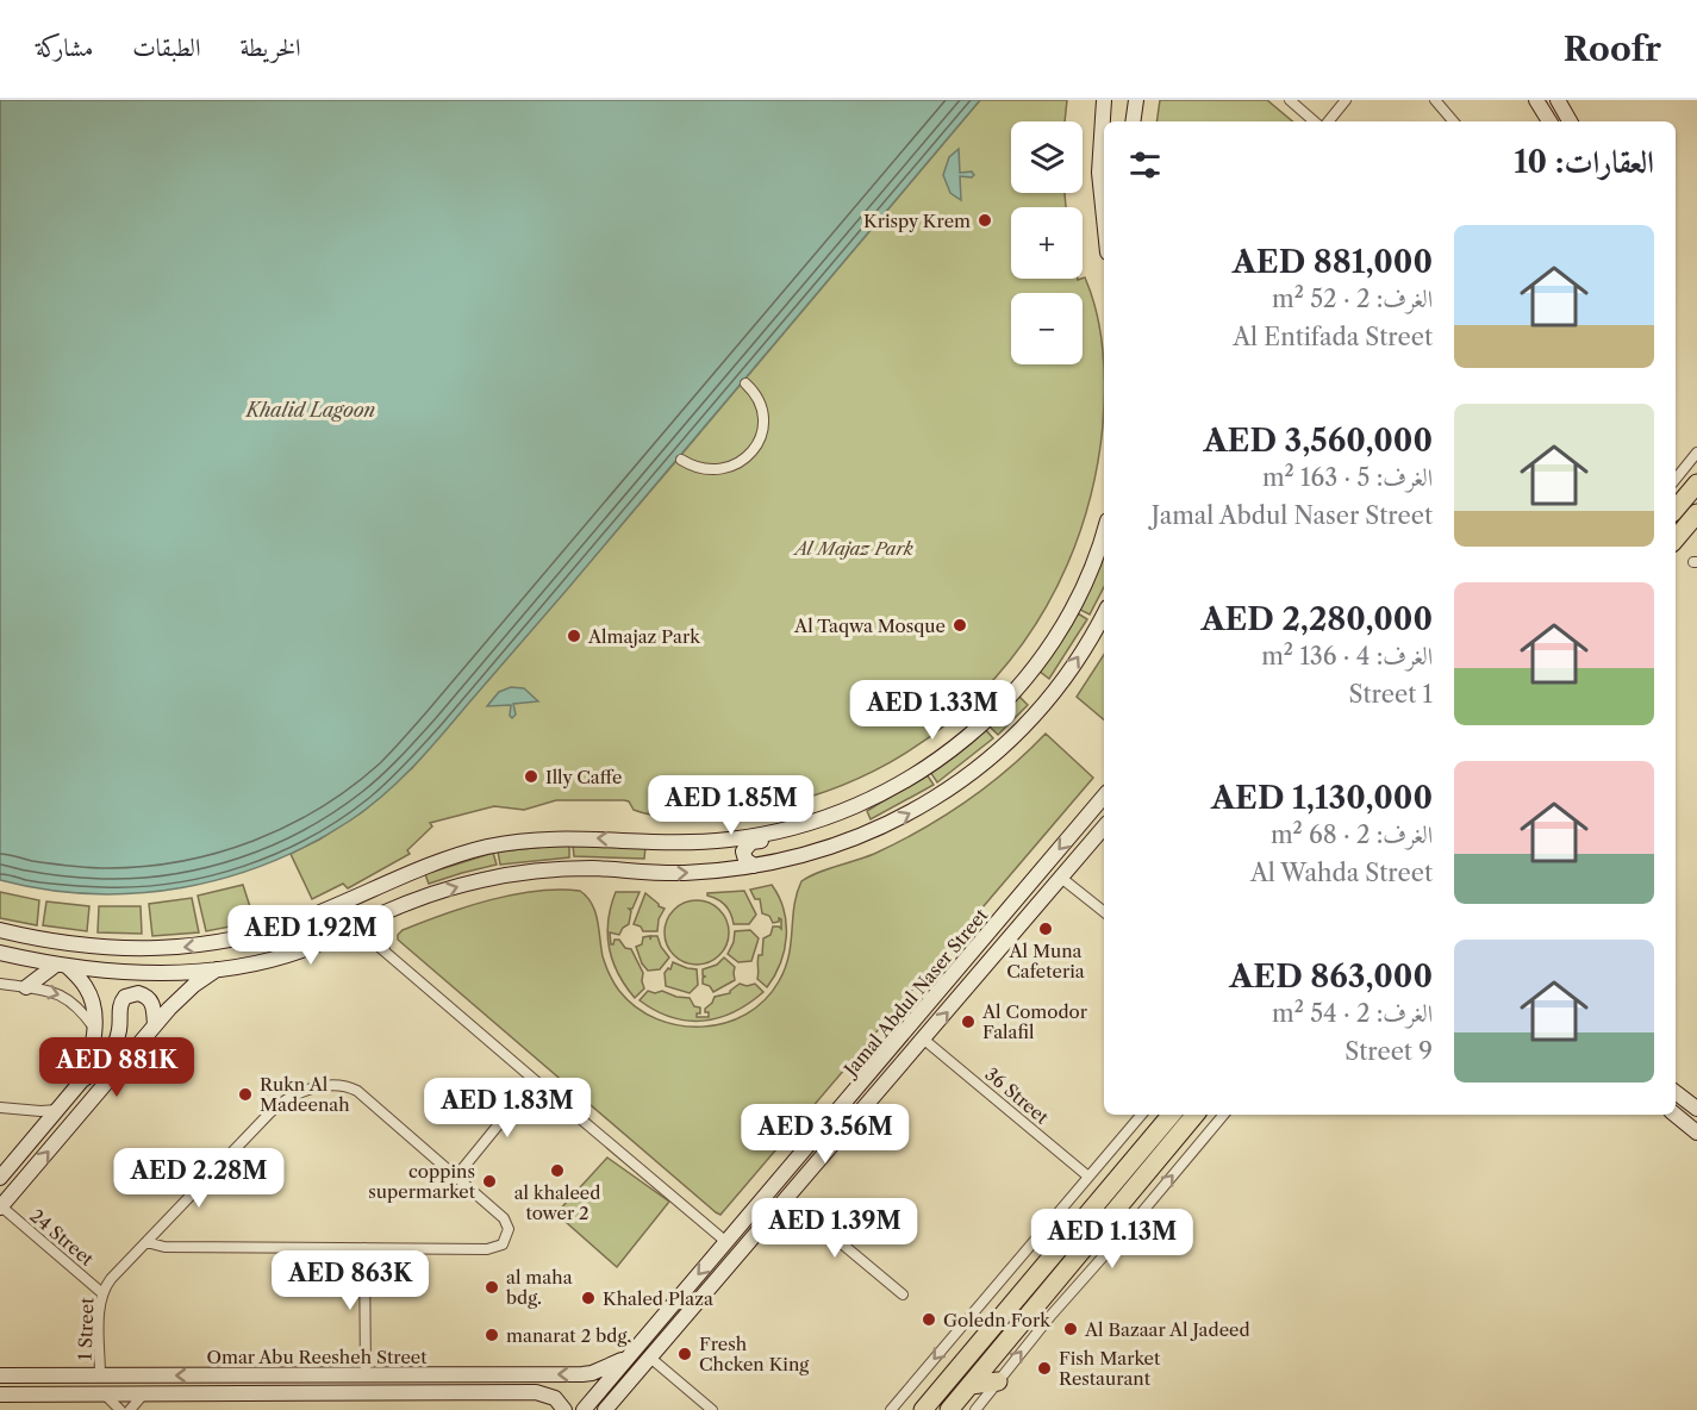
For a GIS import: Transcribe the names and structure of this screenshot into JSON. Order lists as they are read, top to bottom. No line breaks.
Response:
{"streets":{"main road":["Jamal Abdul Naser Street","Omar Abu Reesheh Street"],"street":["36 Street","24 Street","1 Street"]},"crossings":[["Jamal Abdul Naser Street","36 Street"],["Jamal Abdul Naser Street","Omar Abu Reesheh Street"],["24 Street","1 Street"],["1 Street","Omar Abu Reesheh Street"]],"water":["Khalid Lagoon"],"parks":["Al Majaz Park"],"places":["Krispy Krem","Al Taqwa Mosque","Almajaz Park","Illy Caffe","Al Muna Cafeteria","Al Comodor Falafil","Rukn Al Madeenah","al khaleed tower 2","coppins supermarket","al maha bdg.","Khaled Plaza","Goledn Fork","Al Bazaar Al Jadeed","manarat 2 bdg.","Fresh Chcken King","Fish Market Restaurant"],"page":{"header":"Roofr","nav":["الخريطة","الطبقات","مشاركة"],"map_buttons":["+","−"],"heading":"العقارات: 10","list":[{"name":"AED 881,000","note":"الغرف: 2 · 52 m² · Al Entifada Street"},{"name":"AED 3,560,000","note":"الغرف: 5 · 163 m² · Jamal Abdul Naser Street"},{"name":"AED 2,280,000","note":"الغرف: 4 · 136 m² · 1 Street"},{"name":"AED 1,130,000","note":"الغرف: 2 · 68 m² · Al Wahda Street"},{"name":"AED 863,000","note":"الغرف: 2 · 54 m² · 9 Street"}],"price":["AED 1.33M","AED 1.85M","AED 1.92M","AED 881K","AED 1.83M","AED 3.56M","AED 2.28M","AED 1.39M","AED 1.13M","AED 863K"]}}
